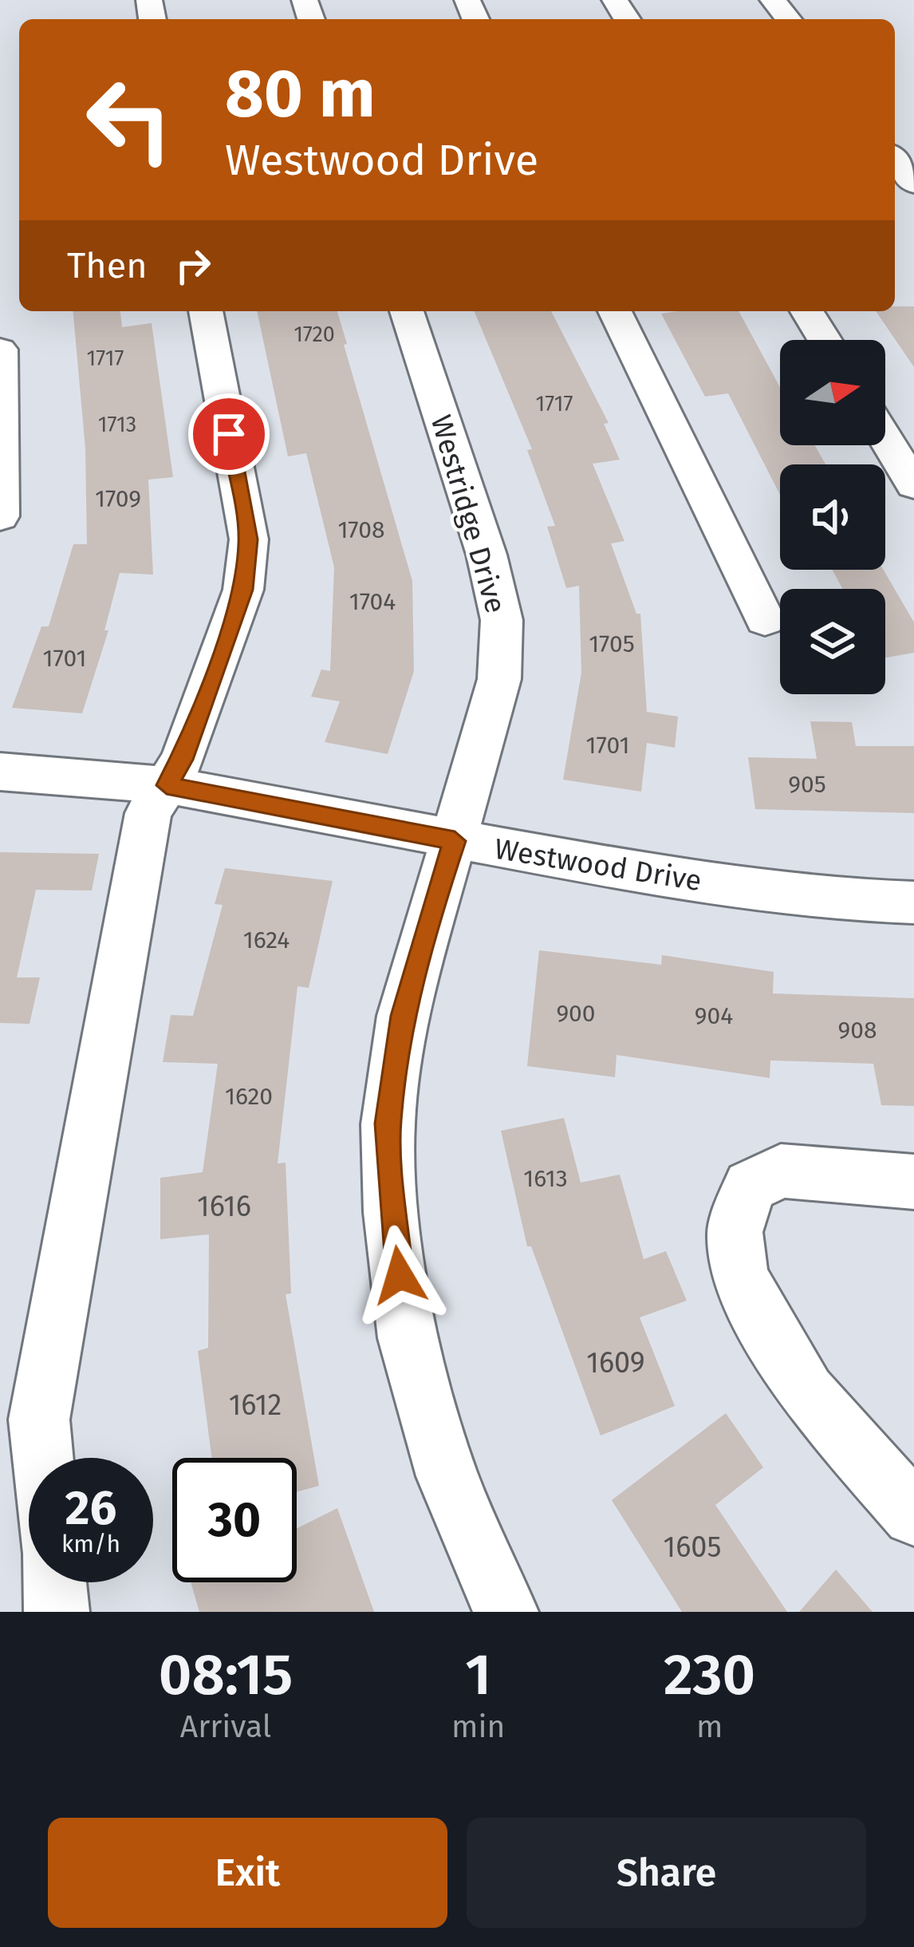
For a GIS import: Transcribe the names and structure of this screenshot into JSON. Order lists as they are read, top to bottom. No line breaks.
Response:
{"streets":{"street":["Westridge Drive","Westwood Drive"]},"crossings":[["Westridge Drive","Westwood Drive"]],"house_numbers":["1720","1717","1717","1713","1709","1708","1704","1705","1701","1701","905","1624","900","904","908","1620","1613","1616","1609","1612","1605"],"north":"right","page":{"turn":["80 m","Westwood Drive"],"then":"Then","speed":"26 km/h","limit":"30","eta":["08:15","Arrival","1","min","230","m"],"buttons":["Exit","Share"]}}
